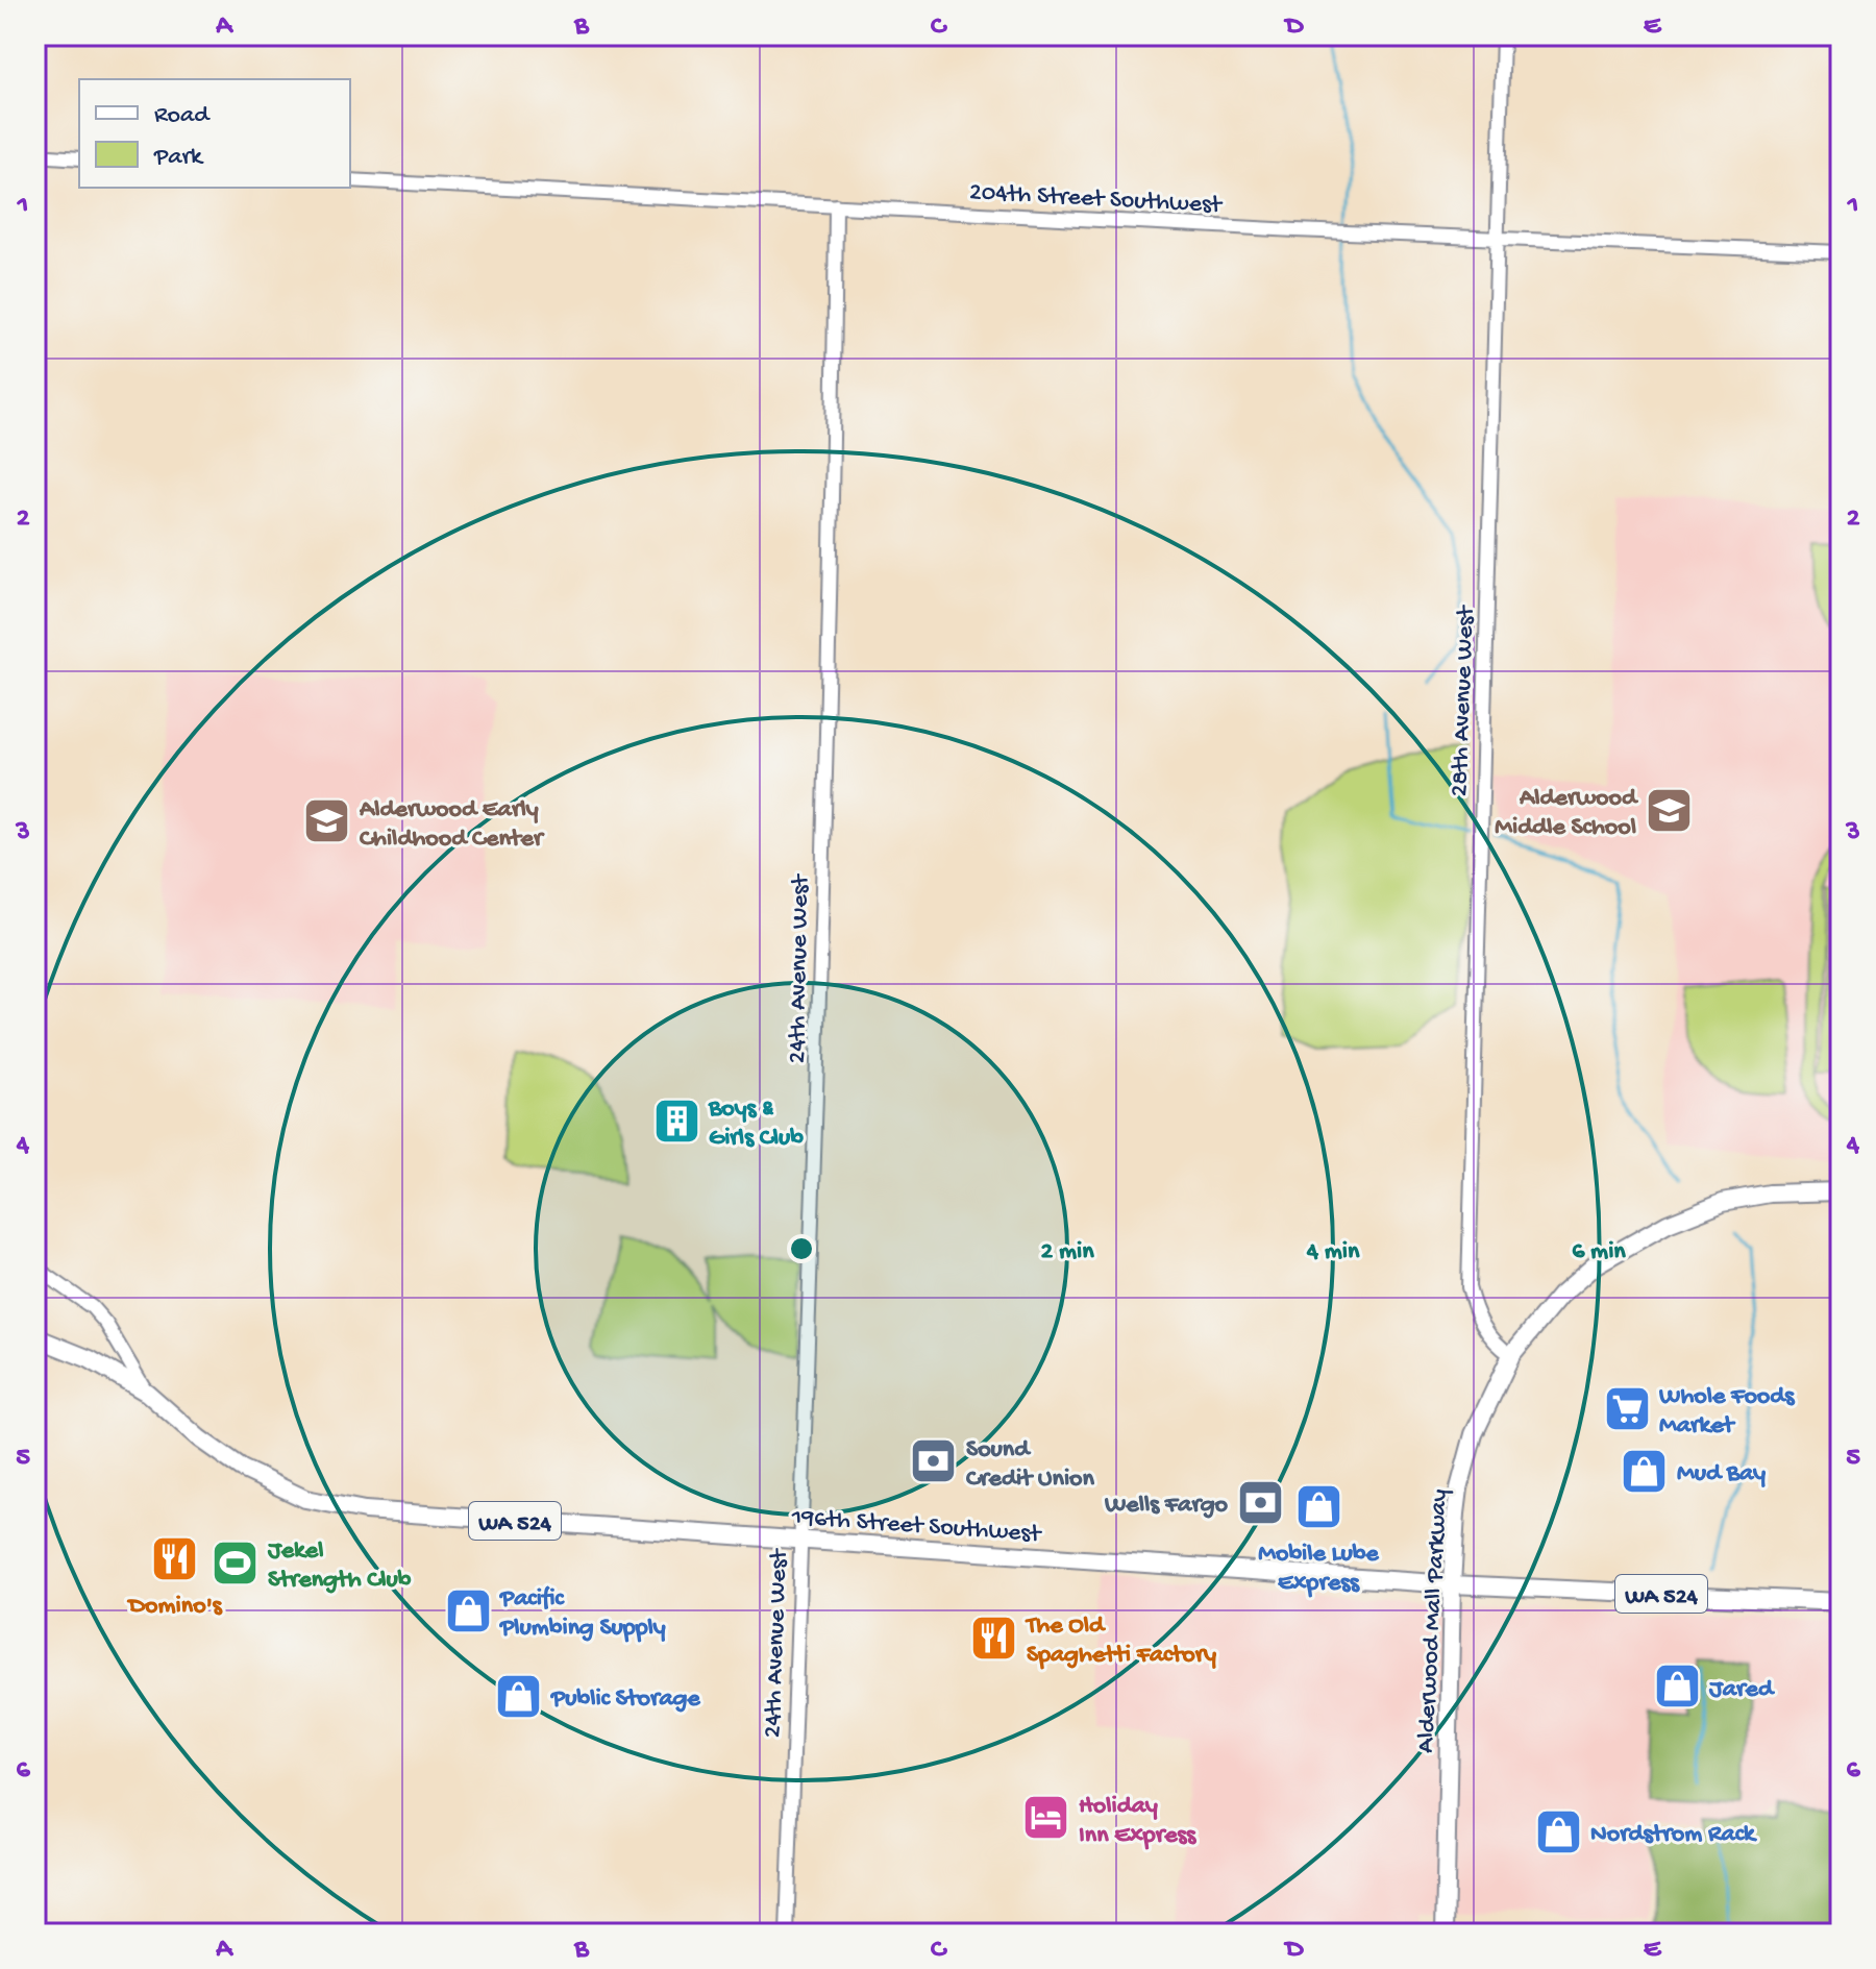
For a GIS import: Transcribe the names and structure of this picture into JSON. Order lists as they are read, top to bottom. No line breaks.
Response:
{"streets":{"main road":["WA 524","196th Street Southwest","Alderwood Mall Parkway"],"street":["204th Street Southwest","28th Avenue West","24th Avenue West"]},"crossings":[["204th Street Southwest","28th Avenue West"],["204th Street Southwest","24th Avenue West"],["28th Avenue West","Alderwood Mall Parkway"],["24th Avenue West","196th Street Southwest"],["196th Street Southwest","Alderwood Mall Parkway"]],"places":{"school or university":["Alderwood Middle School","Alderwood Early Childhood Center"],"building":["Boys & Girls Club"],"supermarket":["Whole Foods Market"],"bank":["Sound Credit Union","Wells Fargo"],"shop":["Mud Bay","Mobile Lube Express","Pacific Plumbing Supply","Jared","Public Storage","Nordstrom Rack"],"restaurant":["Domino's","The Old Spaghetti Factory"],"sports":["Jekel Strength Club"],"hotel":["Holiday Inn Express"]},"legend":["Road","Park"],"grid":{"columns":["A","B","C","D","E"],"rows":["1","2","3","4","5","6"]},"rings":["2 min","4 min","6 min"]}
